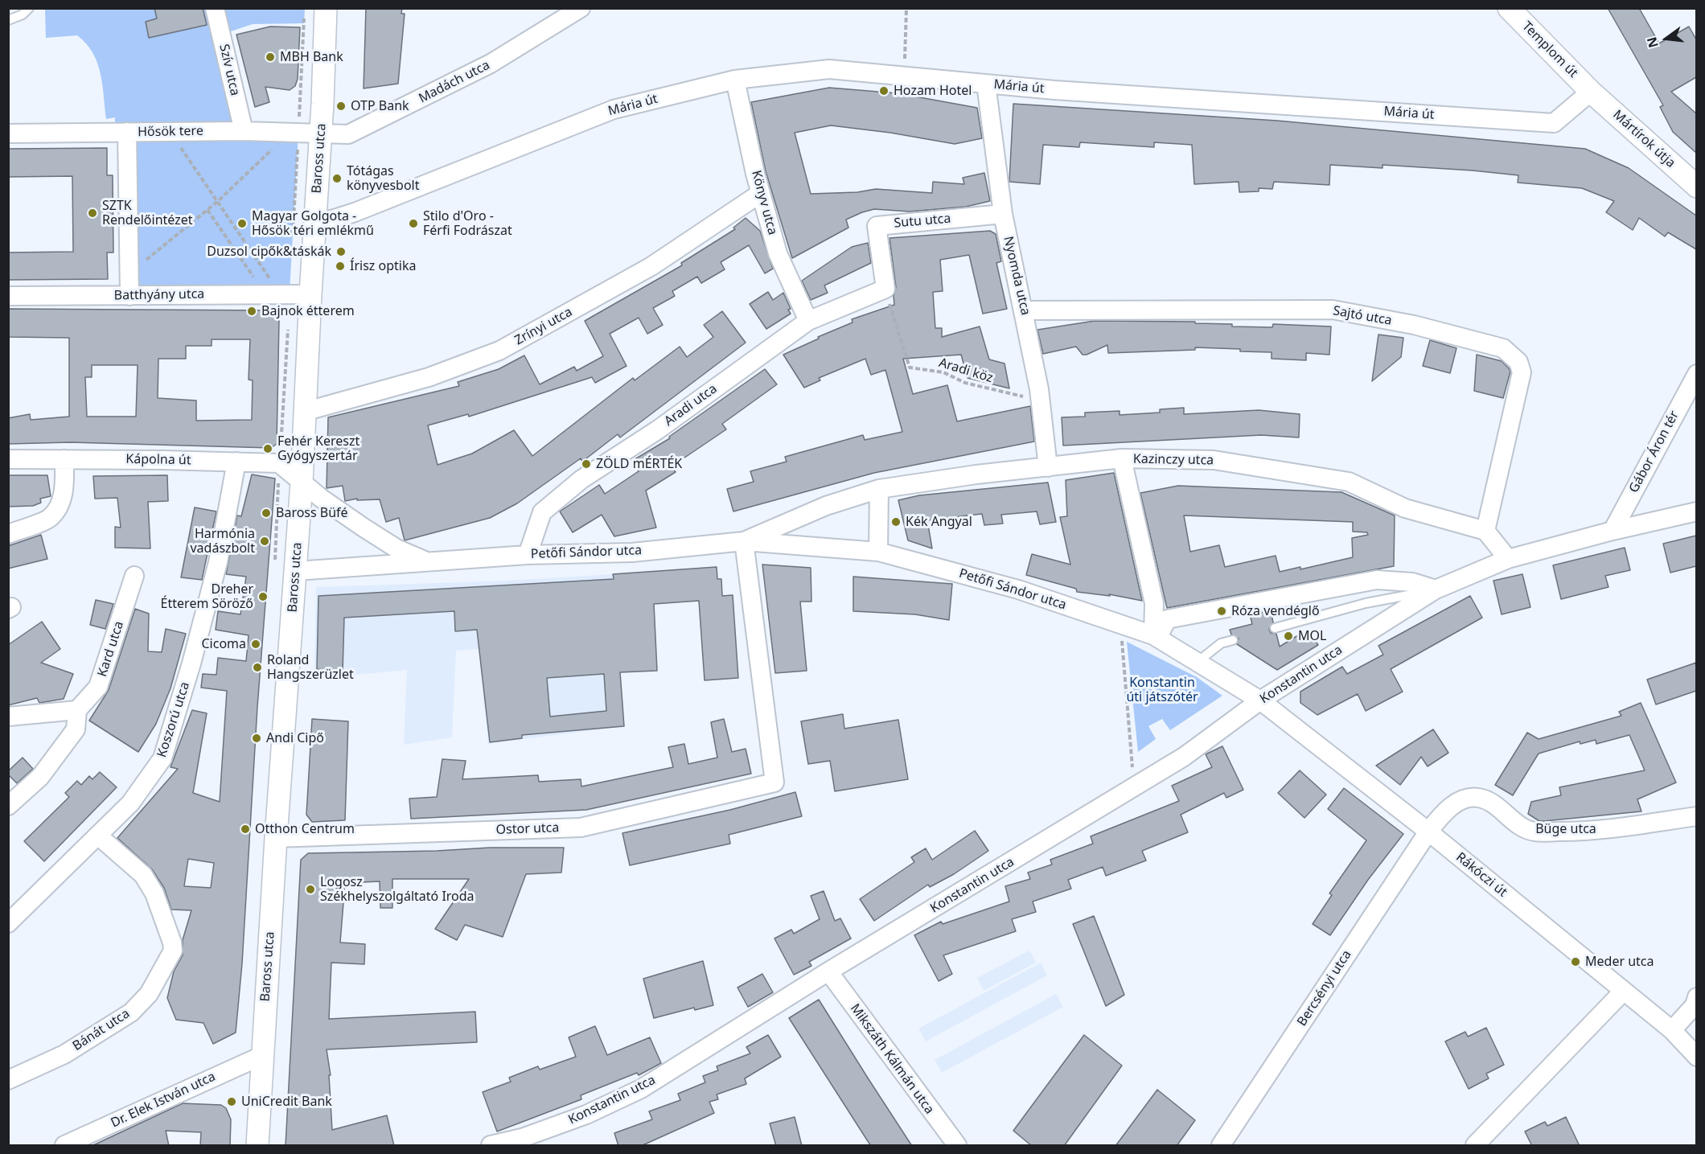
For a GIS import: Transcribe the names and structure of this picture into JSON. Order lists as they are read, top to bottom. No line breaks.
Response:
{"streets":{"street":["Templom út","Szív utca","Madách utca","Mária út","Hősök tere","Mártírok útja","Baross utca","Könyv utca","Sutu utca","Nyomda utca","Batthyány utca","Sajtó utca","Zrínyi utca","Aradi utca","Gábor Áron tér","Kápolna út","Kazinczy utca","Petőfi Sándor utca","Kard utca","Konstantin utca","Koszorú utca","Ostor utca","Büge utca","Rákóczi út","Bercsényi utca","Bánát utca","Mikszáth Kálmán utca","Dr. Elek István utca"],"path":["Aradi köz"]},"crossings":[["Templom út","Mária út"],["Templom út","Mártírok útja"],["Szív utca","Hősök tere"],["Madách utca","Hősök tere"],["Madách utca","Baross utca"],["Mária út","Mártírok útja"],["Mária út","Baross utca"],["Mária út","Könyv utca"],["Mária út","Nyomda utca"],["Hősök tere","Baross utca"],["Hősök tere","Batthyány utca"],["Baross utca","Batthyány utca"],["Baross utca","Zrínyi utca"],["Baross utca","Petőfi Sándor utca"],["Baross utca","Ostor utca"],["Baross utca","Dr. Elek István utca"],["Könyv utca","Zrínyi utca"],["Könyv utca","Aradi utca"],["Sutu utca","Nyomda utca"],["Sutu utca","Aradi köz"],["Sutu utca","Aradi utca"],["Nyomda utca","Sajtó utca"],["Nyomda utca","Aradi köz"],["Nyomda utca","Kazinczy utca"],["Sajtó utca","Kazinczy utca"],["Aradi köz","Aradi utca"],["Aradi utca","Petőfi Sándor utca"],["Gábor Áron tér","Konstantin utca"],["Kápolna út","Koszorú utca"],["Kazinczy utca","Petőfi Sándor utca"],["Petőfi Sándor utca","Konstantin utca"],["Petőfi Sándor utca","Ostor utca"],["Petőfi Sándor utca","Rákóczi út"],["Konstantin utca","Rákóczi út"],["Konstantin utca","Mikszáth Kálmán utca"],["Koszorú utca","Bánát utca"],["Büge utca","Rákóczi út"],["Büge utca","Bercsényi utca"],["Rákóczi út","Bercsényi utca"]],"parks":["Konstantin úti játszótér"],"places":["MBH Bank","Hozam Hotel","OTP Bank","Tótágas könyvesbolt","SZTK Rendelőintézet","Magyar Golgota - Hősök téri emlékmű","Stilo d'Oro - Férfi Fodrászat","Duzsol cipők&táskák","Írisz optika","Bajnok étterem","Fehér Kereszt Gyógyszertár","ZÖLD mÉRTÉK","Baross Büfé","Kék Angyal","Harmónia vadászbolt","Dreher Étterem Söröző","Róza vendéglő","MOL","Cicoma","Roland Hangszerüzlet","Andi Cipő","Otthon Centrum","Logosz Székhelyszolgáltató Iroda","Meder utca","UniCredit Bank"],"north":"left"}
